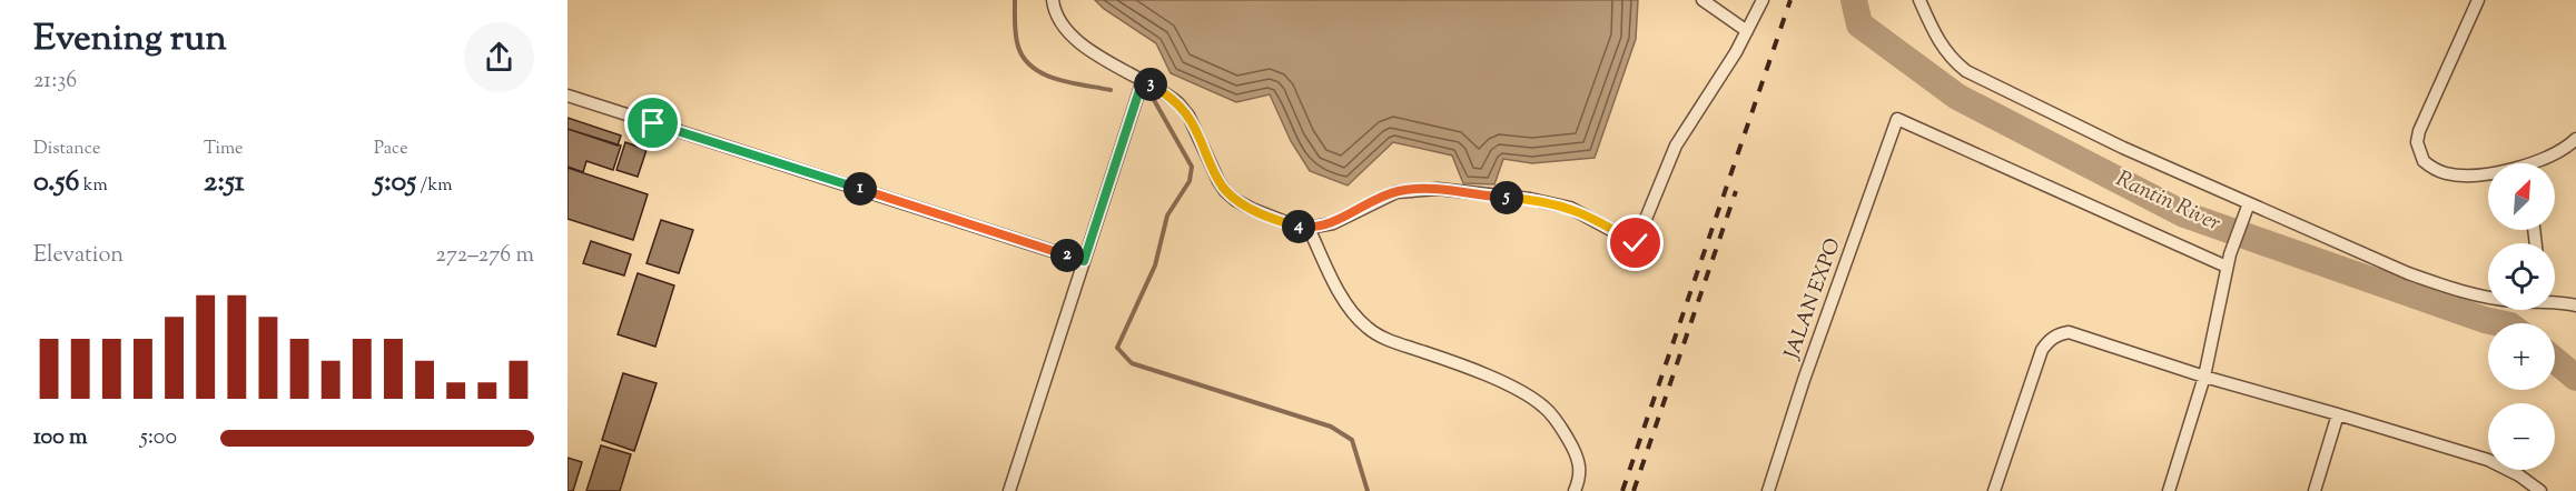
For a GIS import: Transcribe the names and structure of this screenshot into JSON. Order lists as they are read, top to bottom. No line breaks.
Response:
{"streets":{"street":["JALAN EXPO"]},"water":["Rantin River"],"north":"top right","page":{"heading":["Evening run","21:36"],"pins":["3","1","5","4","2"],"stats":[["Distance","0.56 km"],["Time","2:51"],["Pace","5:05 /km"]],"map_buttons":["+","−"],"chart":["Elevation","272–276 m"],"list":[{"name":"100 m","note":"5:00"}]}}
